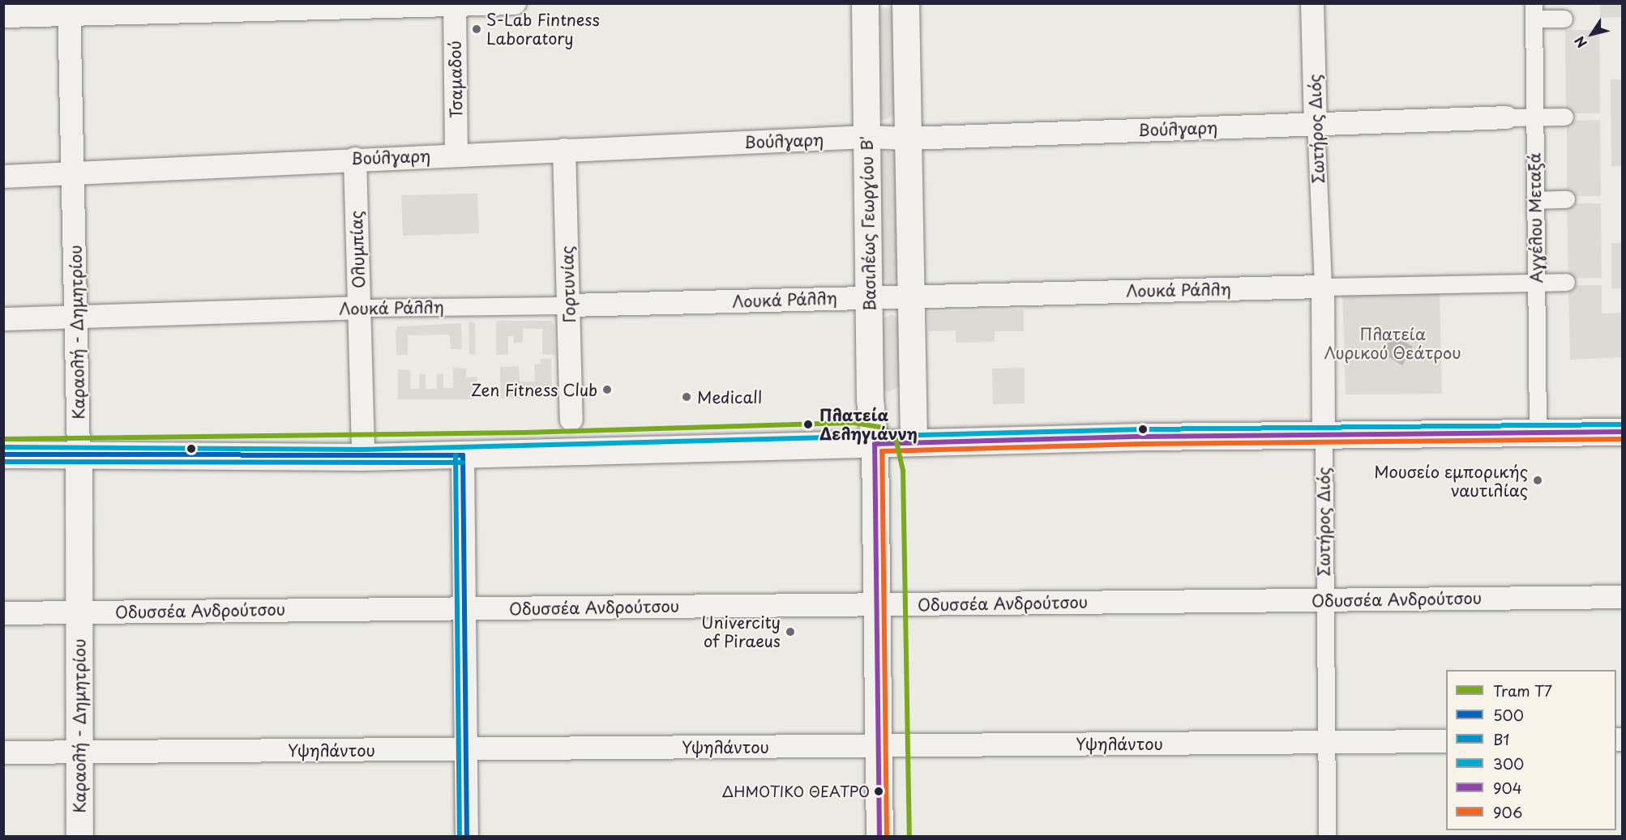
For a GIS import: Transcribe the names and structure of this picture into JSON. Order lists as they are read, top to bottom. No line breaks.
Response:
{"streets":{"main road":["Βασιλέως Γεωργίου Β'","Καραολή - Δημητρίου"],"street":["Τσαμαδού","Βούλγαρη","Σωτήρος Διός","Αγγέλου Μεταξά","Ολυμπίας","Γορτυνίας","Λουκά Ράλλη","Οδυσσέα Ανδρούτσου","Υψηλάντου"]},"crossings":[["Τσαμαδού","Βούλγαρη"],["Βούλγαρη","Σωτήρος Διός"],["Βούλγαρη","Αγγέλου Μεταξά"],["Βούλγαρη","Βασιλέως Γεωργίου Β'"],["Βούλγαρη","Ολυμπίας"],["Βούλγαρη","Γορτυνίας"],["Βούλγαρη","Καραολή - Δημητρίου"],["Σωτήρος Διός","Λουκά Ράλλη"],["Σωτήρος Διός","Οδυσσέα Ανδρούτσου"],["Σωτήρος Διός","Υψηλάντου"],["Αγγέλου Μεταξά","Λουκά Ράλλη"],["Βασιλέως Γεωργίου Β'","Λουκά Ράλλη"],["Βασιλέως Γεωργίου Β'","Οδυσσέα Ανδρούτσου"],["Βασιλέως Γεωργίου Β'","Υψηλάντου"],["Ολυμπίας","Λουκά Ράλλη"],["Γορτυνίας","Λουκά Ράλλη"],["Λουκά Ράλλη","Καραολή - Δημητρίου"],["Καραολή - Δημητρίου","Οδυσσέα Ανδρούτσου"],["Καραολή - Δημητρίου","Υψηλάντου"]],"parks":["Πλατεία Λυρικού Θεάτρου"],"places":["S-Lab Fintness Laboratory","Zen Fitness Club","Medicall","Πλατεία Δεληγιάννη","Μουσείο εμπορικής ναυτιλίας","Univercity of Piraeus","ΔΗΜΟΤΙΚΟ ΘΕΑΤΡΟ"],"lines":["tram line Τ7","transit line 300","transit line 904","transit line 906","transit line 500","transit line Β1"],"legend":["Tram Τ7","500","Β1","300","904","906"],"north":"bottom left"}
